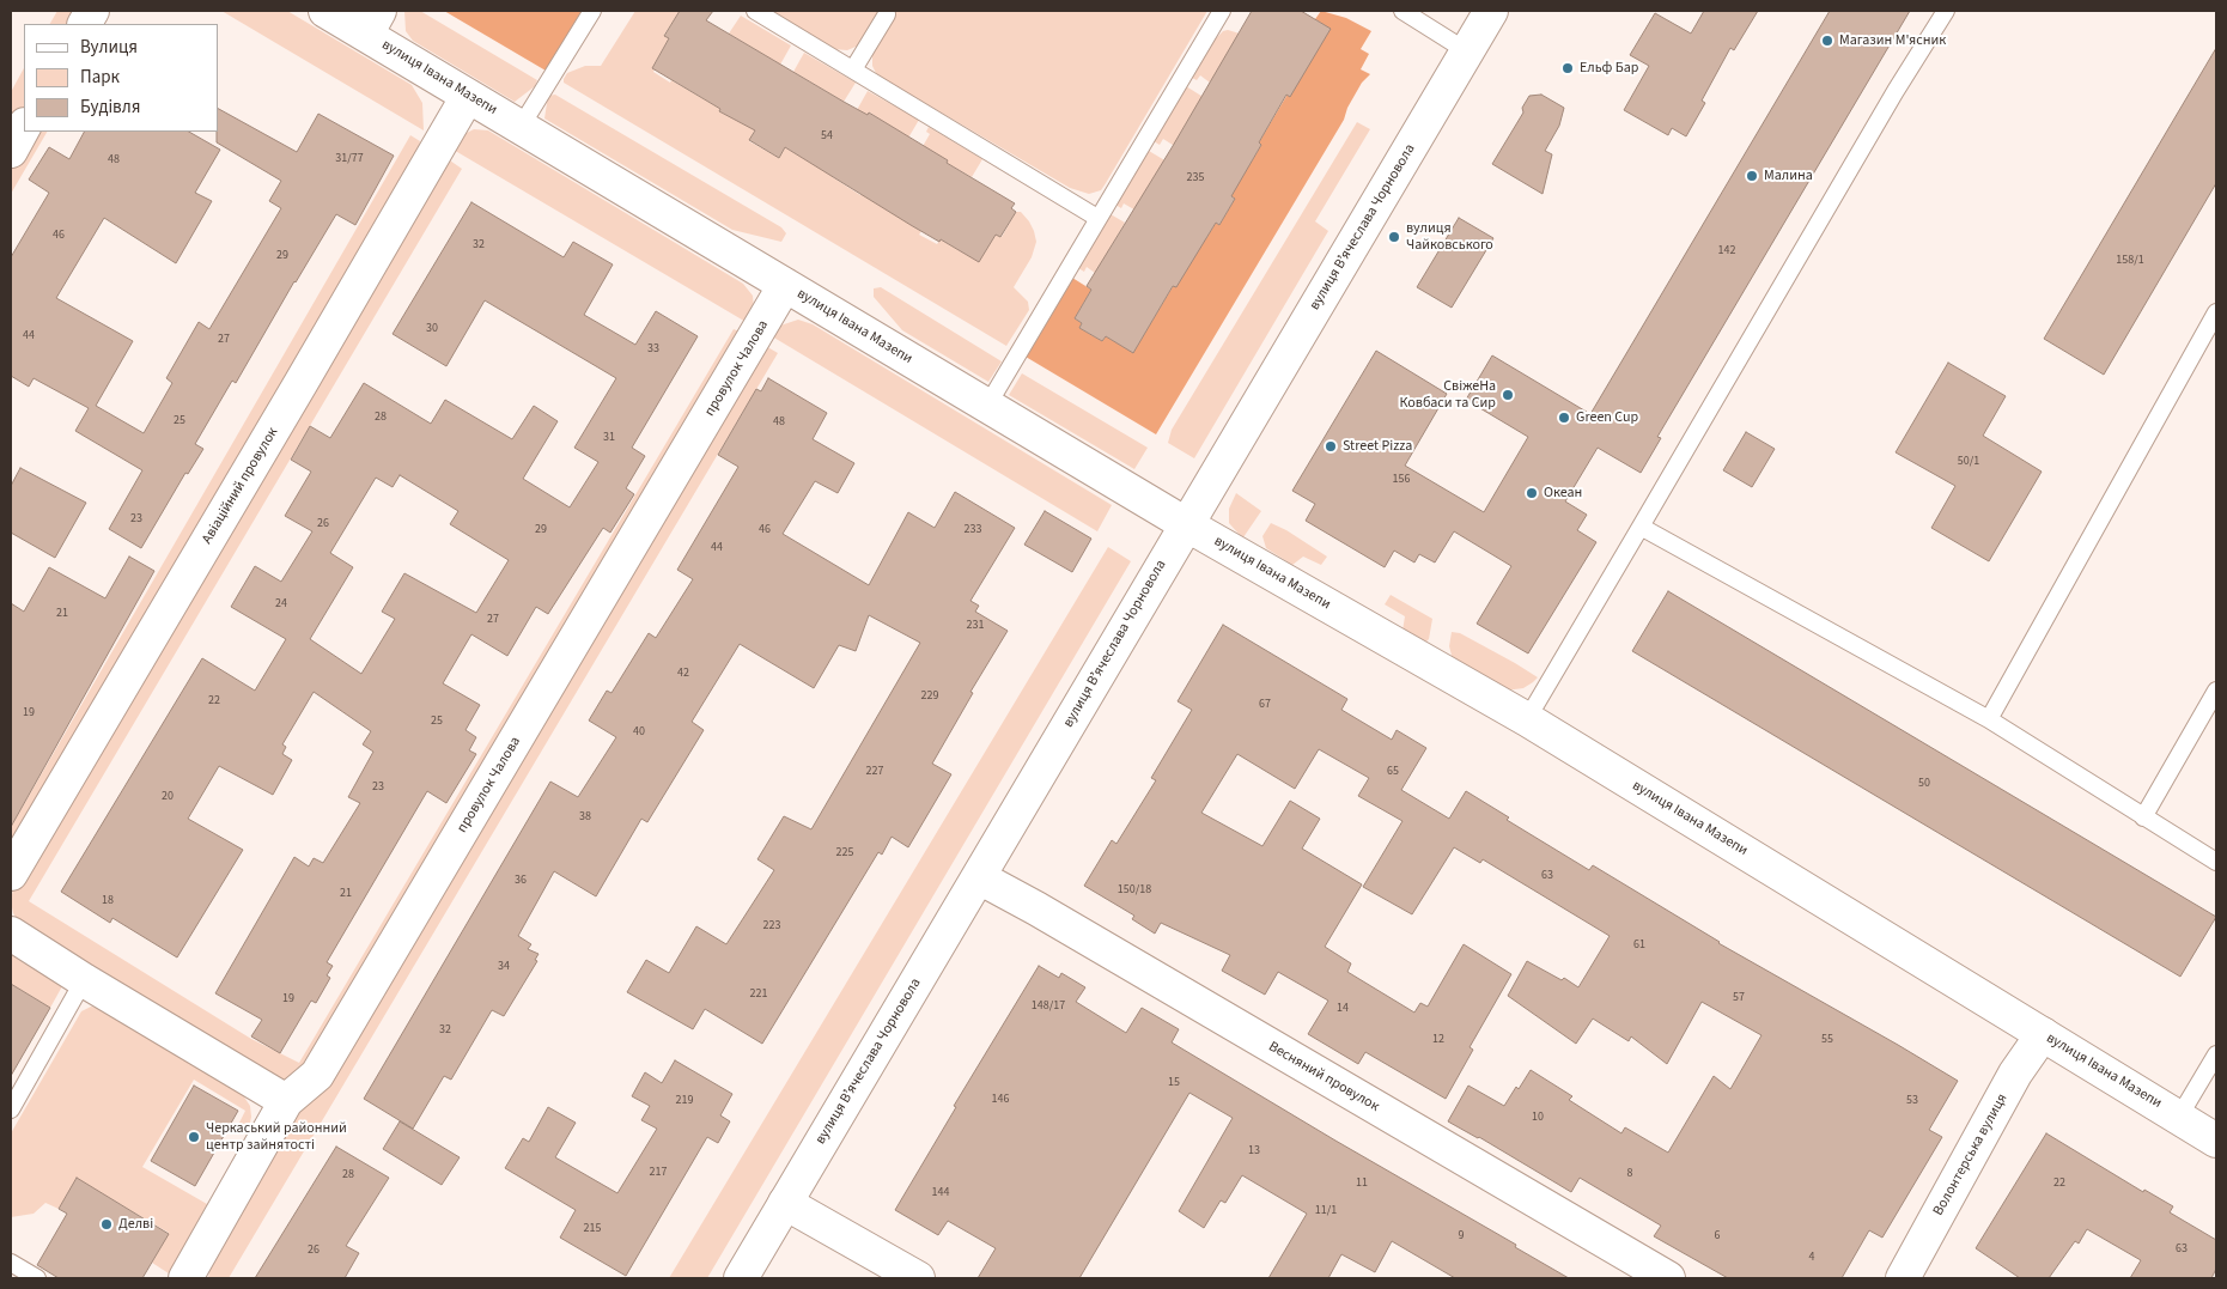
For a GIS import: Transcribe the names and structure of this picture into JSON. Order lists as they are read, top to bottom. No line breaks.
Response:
{"streets":{"street":["вулиця Івана Мазепи","вулиця Вʼячеслава Чорновола","провулок Чалова","Авіаційний провулок","Весняний провулок","Волонтерська вулиця"]},"crossings":[["вулиця Івана Мазепи","вулиця Вʼячеслава Чорновола"],["вулиця Івана Мазепи","провулок Чалова"],["вулиця Івана Мазепи","Авіаційний провулок"],["вулиця Івана Мазепи","Волонтерська вулиця"],["вулиця Вʼячеслава Чорновола","Весняний провулок"]],"places":["Магазин М'ясник","Ельф Бар","Малина","вулиця Чайковського","СвіжеНа Ковбаси та Сир","Green Cup","Street Pizza","Океан","Черкаський районний центр зайнятості","Делві"],"house_numbers":["54","31/77","48","235","46","32","142","29","158/1","30","44","27","33","28","25","48","31","50/1","156","23","26","29","46","233","44","24","21","27","231","42","229","22","67","19","25","40","227","65","50","23","20","38","225","63","36","150/18","21","18","223","61","34","221","57","19","148/17","14","32","12","55","15","146","219","53","10","13","217","8","28","11","22","144","11/1","215","9","6","63","26","4"],"legend":["Вулиця","Парк","Будівля"]}
